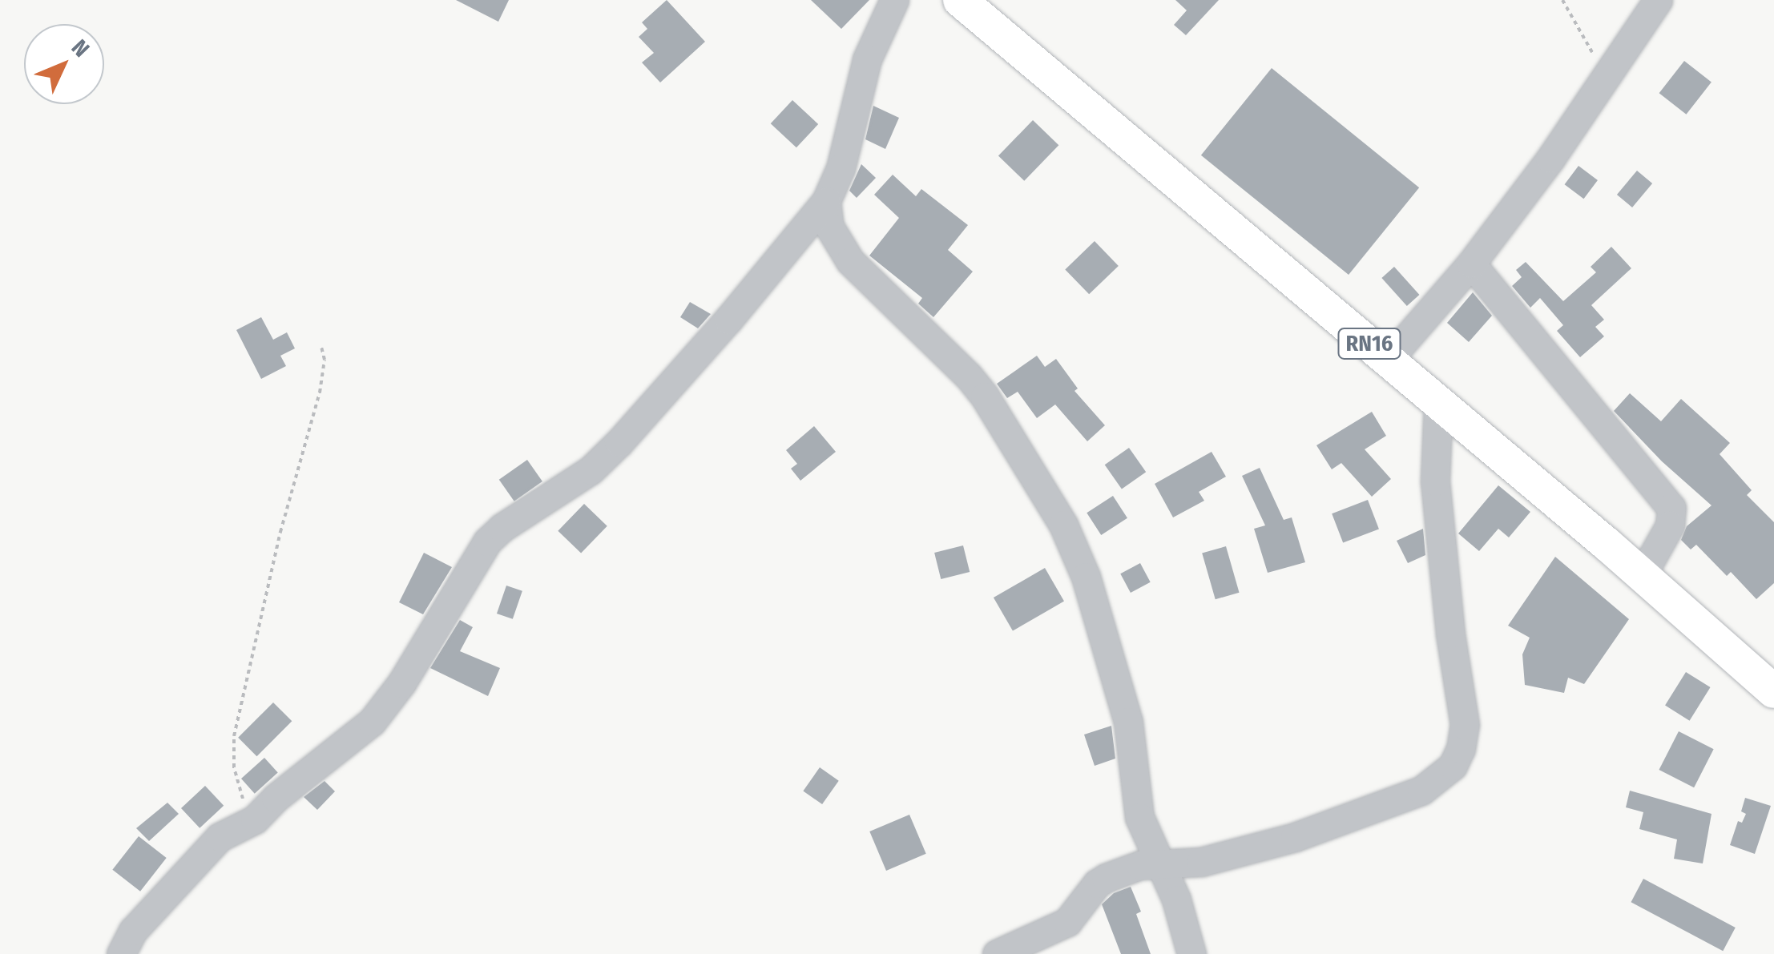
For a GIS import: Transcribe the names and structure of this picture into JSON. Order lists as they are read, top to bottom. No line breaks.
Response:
{"streets":{"main road":["RN16"]},"north":"top right"}
